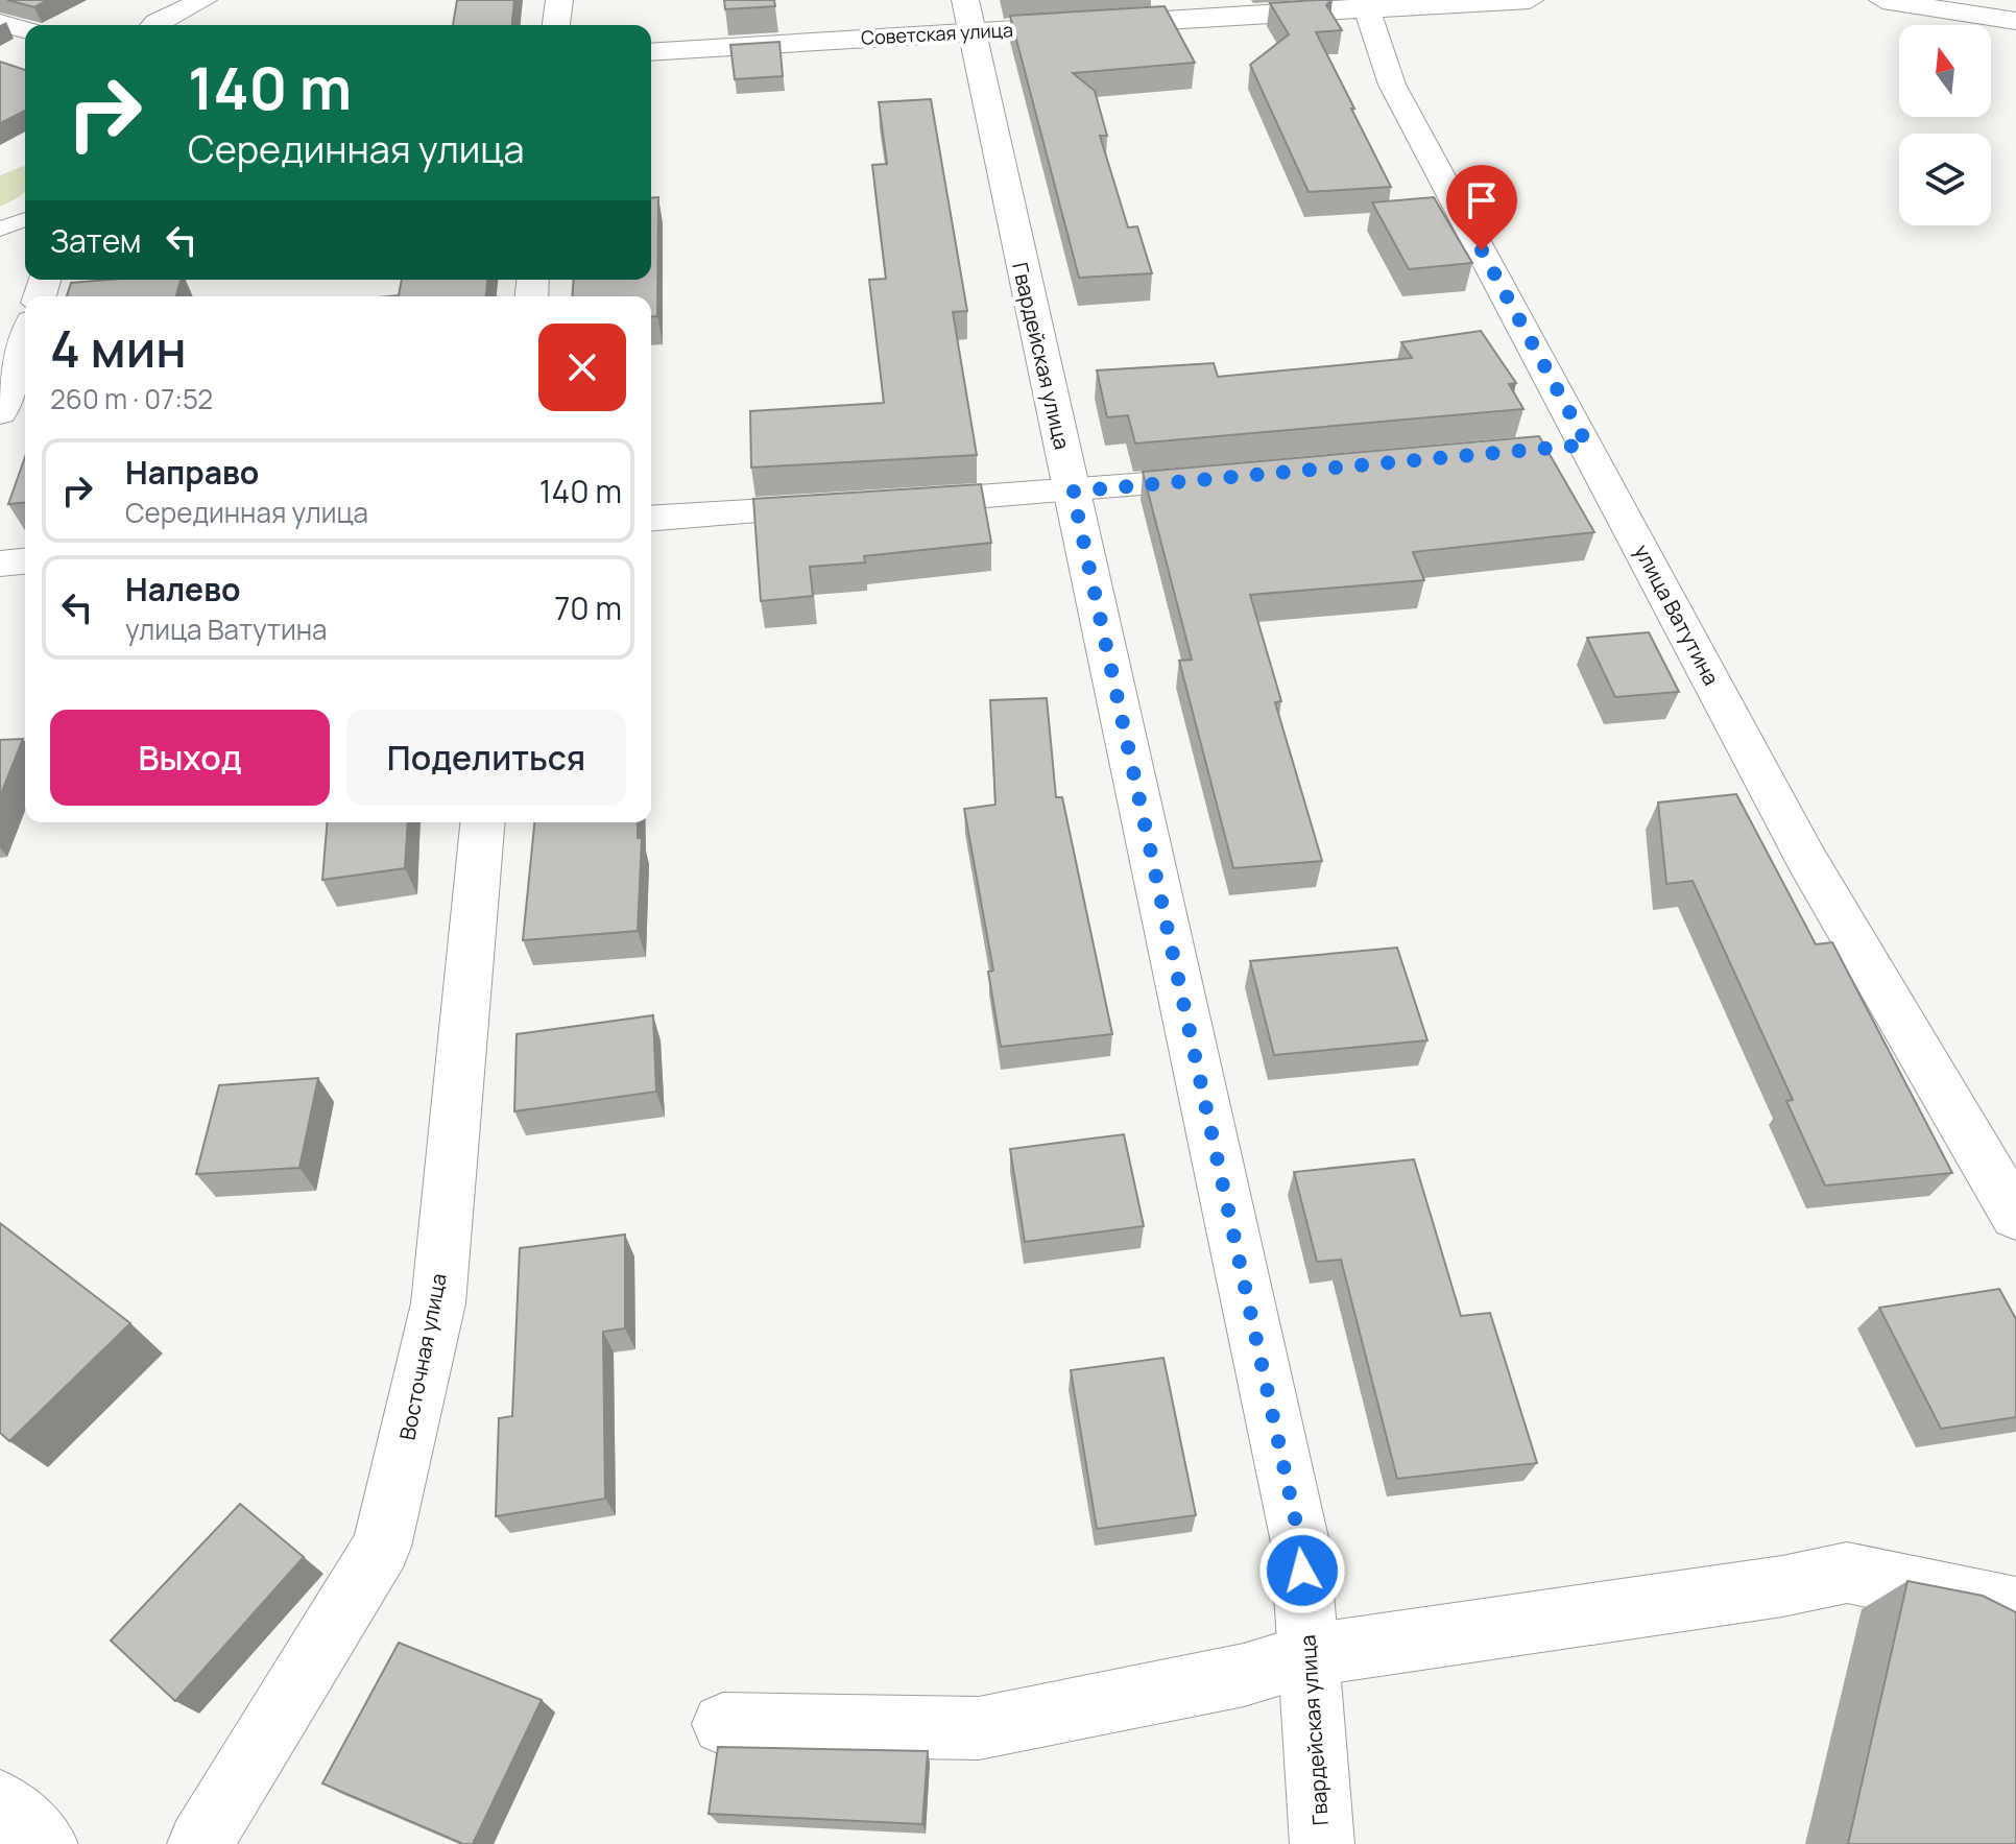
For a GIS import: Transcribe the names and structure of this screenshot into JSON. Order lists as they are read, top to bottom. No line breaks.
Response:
{"streets":{"street":["Советская улица","Гвардейская улица","улица Ватутина","Восточная улица"]},"crossings":[["Советская улица","Гвардейская улица"],["Советская улица","улица Ватутина"]],"north":"top","page":{"turn":["140 m","Серединная улица"],"then":"Затем","heading":["4 мин","260 m · 07:52"],"list":[{"name":"Направо","note":"Серединная улица","value":"140 m"},{"name":"Налево","note":"улица Ватутина","value":"70 m"}],"buttons":["Выход","Поделиться"]}}
